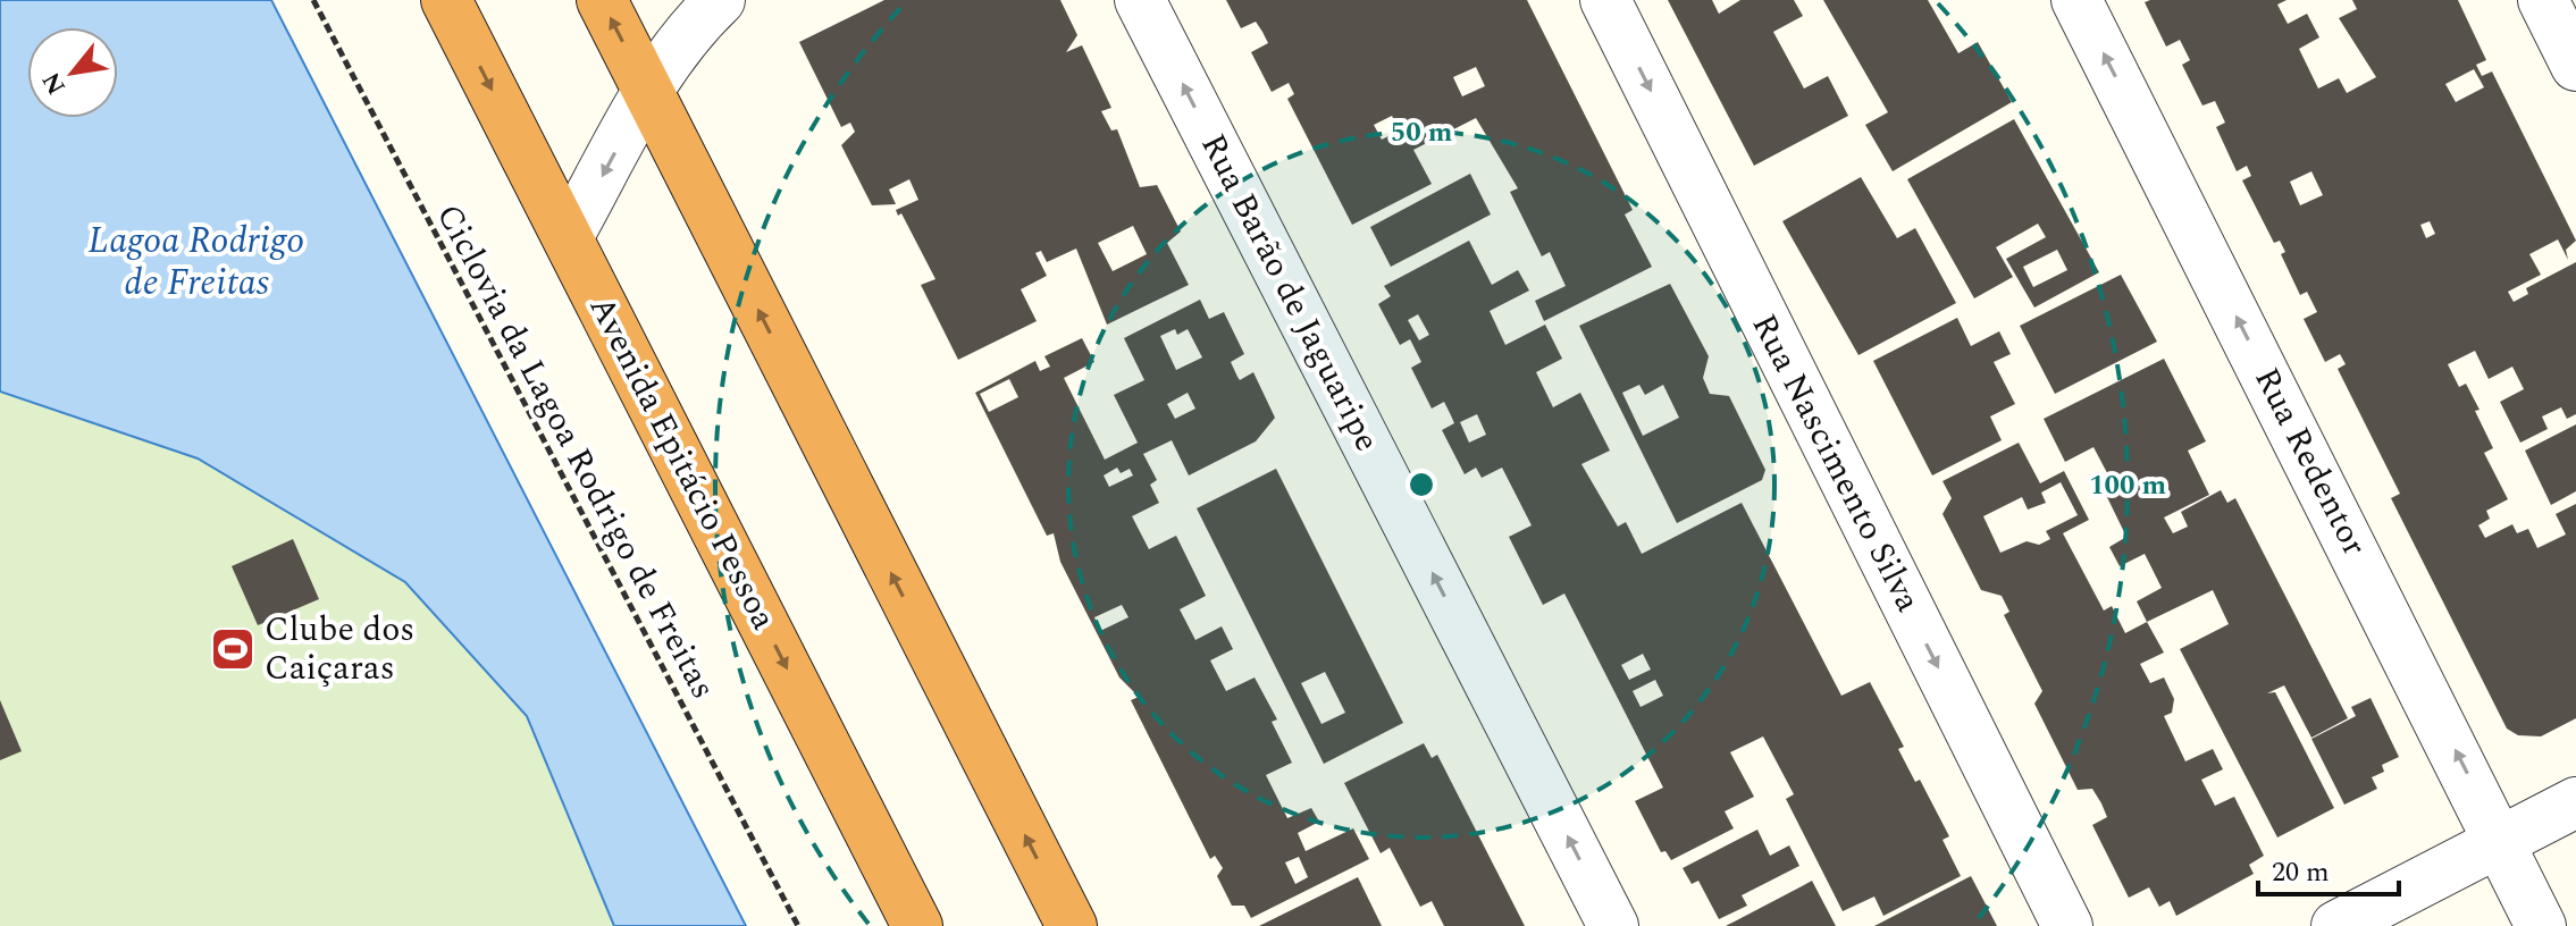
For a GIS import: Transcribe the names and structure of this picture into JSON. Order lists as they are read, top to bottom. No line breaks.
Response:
{"streets":{"highway":["Avenida Epitácio Pessoa"],"street":["Rua Barão de Jaguaripe","Rua Redentor","Rua Nascimento Silva"],"path":["Ciclovia da Lagoa Rodrigo de Freitas"]},"one_way":["Rua Barão de Jaguaripe","Rua Redentor","Rua Nascimento Silva"],"water":["Lagoa Rodrigo de Freitas"],"places":{"sports":["Clube dos Caiçaras"]},"scale_bar":"20 m","north":"bottom left","rings":["50 m","100 m"]}
